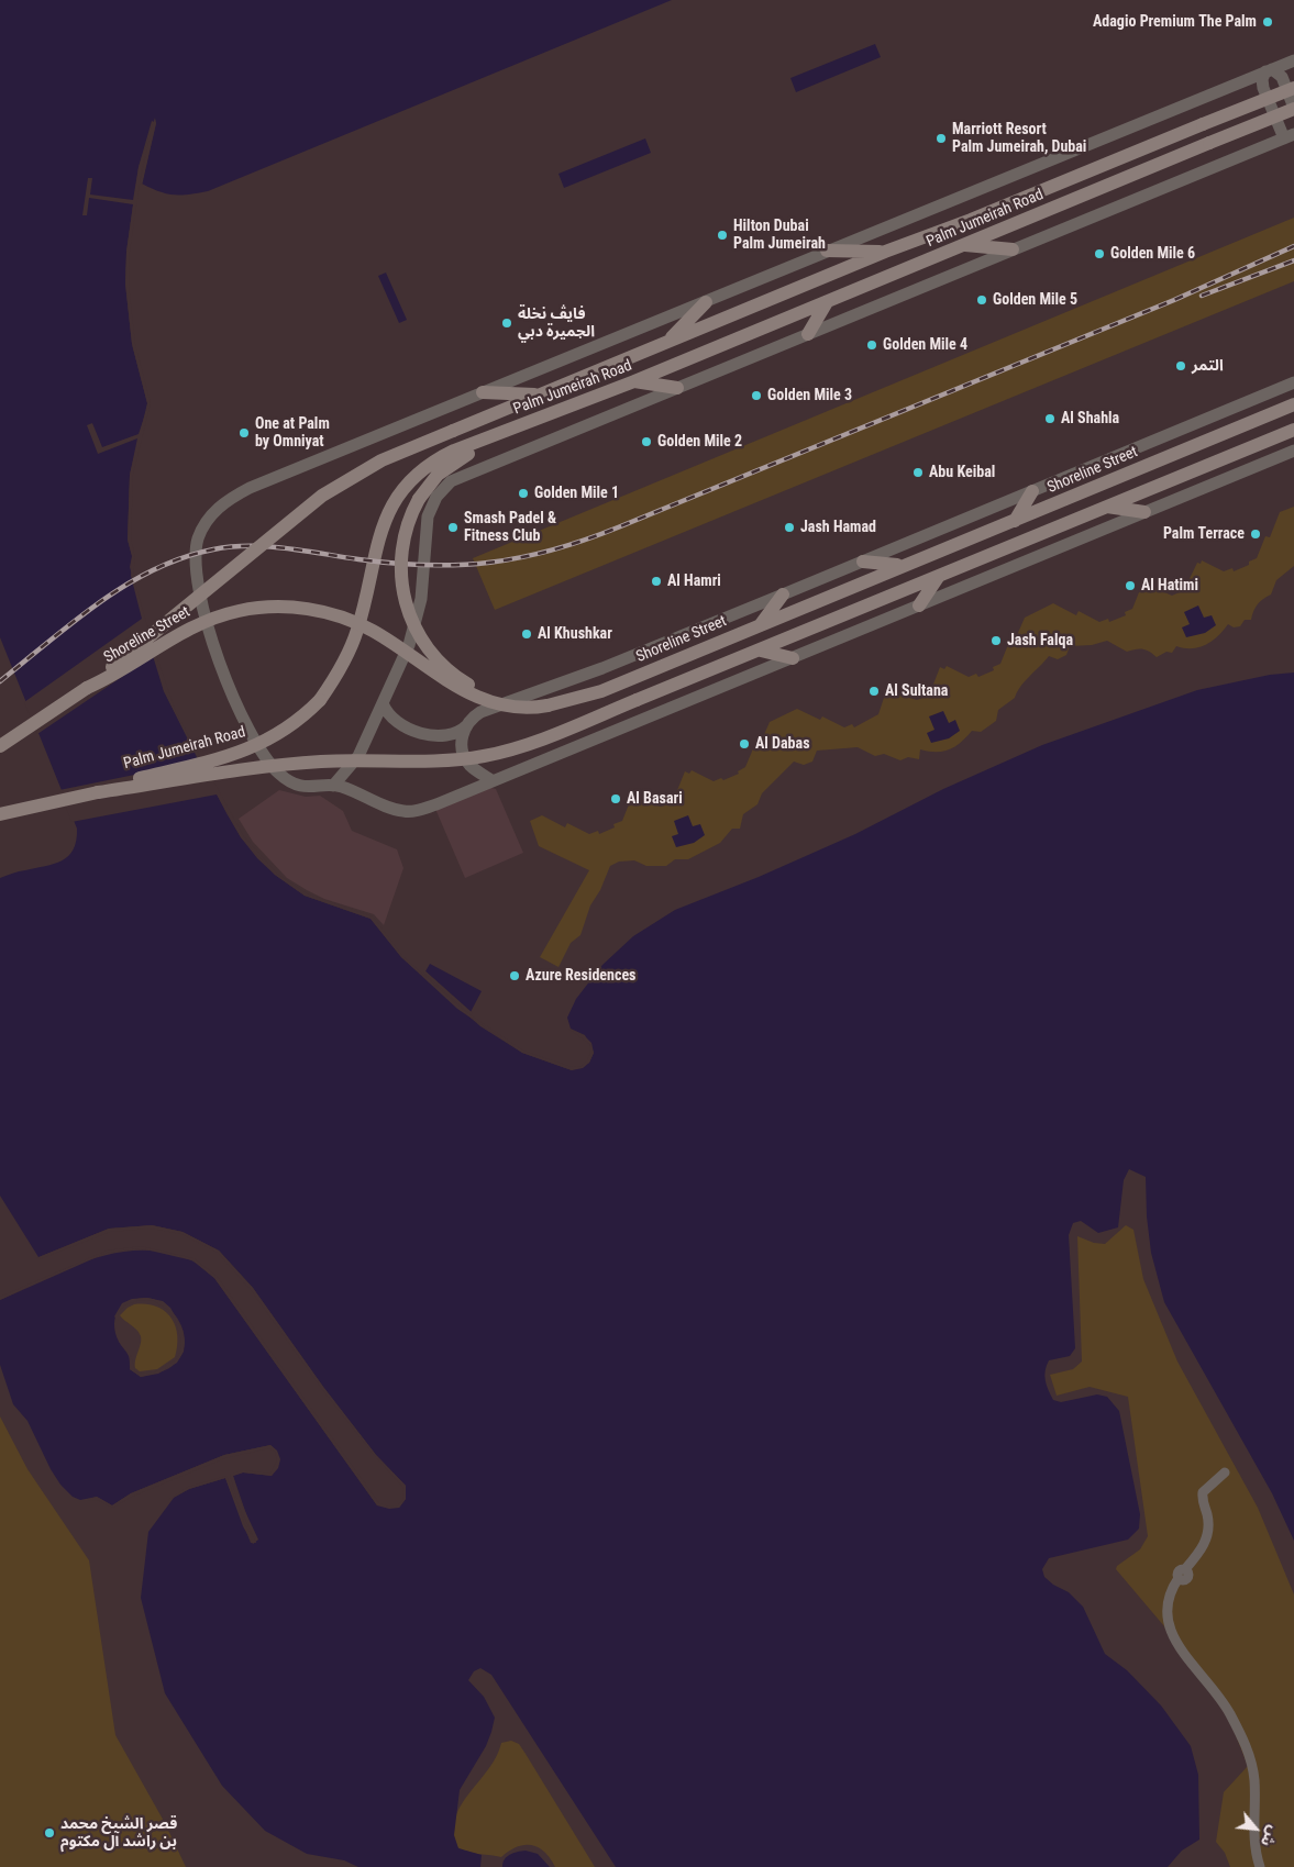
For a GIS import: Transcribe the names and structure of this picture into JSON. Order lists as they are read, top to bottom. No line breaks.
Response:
{"streets":{"main road":["Palm Jumeirah Road","Shoreline Street"]},"crossings":[["Palm Jumeirah Road","Shoreline Street"]],"places":["Adagio Premium The Palm","Marriott Resort Palm Jumeirah, Dubai","Hilton Dubai Palm Jumeirah","Golden Mile 6","Golden Mile 5","فايڤ نخلة الجميرة دبي","Golden Mile 4","التمر","Golden Mile 3","Al Shahla","One at Palm by Omniyat","Golden Mile 2","Abu Keibal","Golden Mile 1","Smash Padel & Fitness Club","Jash Hamad","Palm Terrace","Al Hamri","Al Hatimi","Al Khushkar","Jash Falqa","Al Sultana","Al Dabas","Al Basari","Azure Residences","قصر الشيخ محمد بن راشد آل مكتوم"],"north":"bottom right"}
